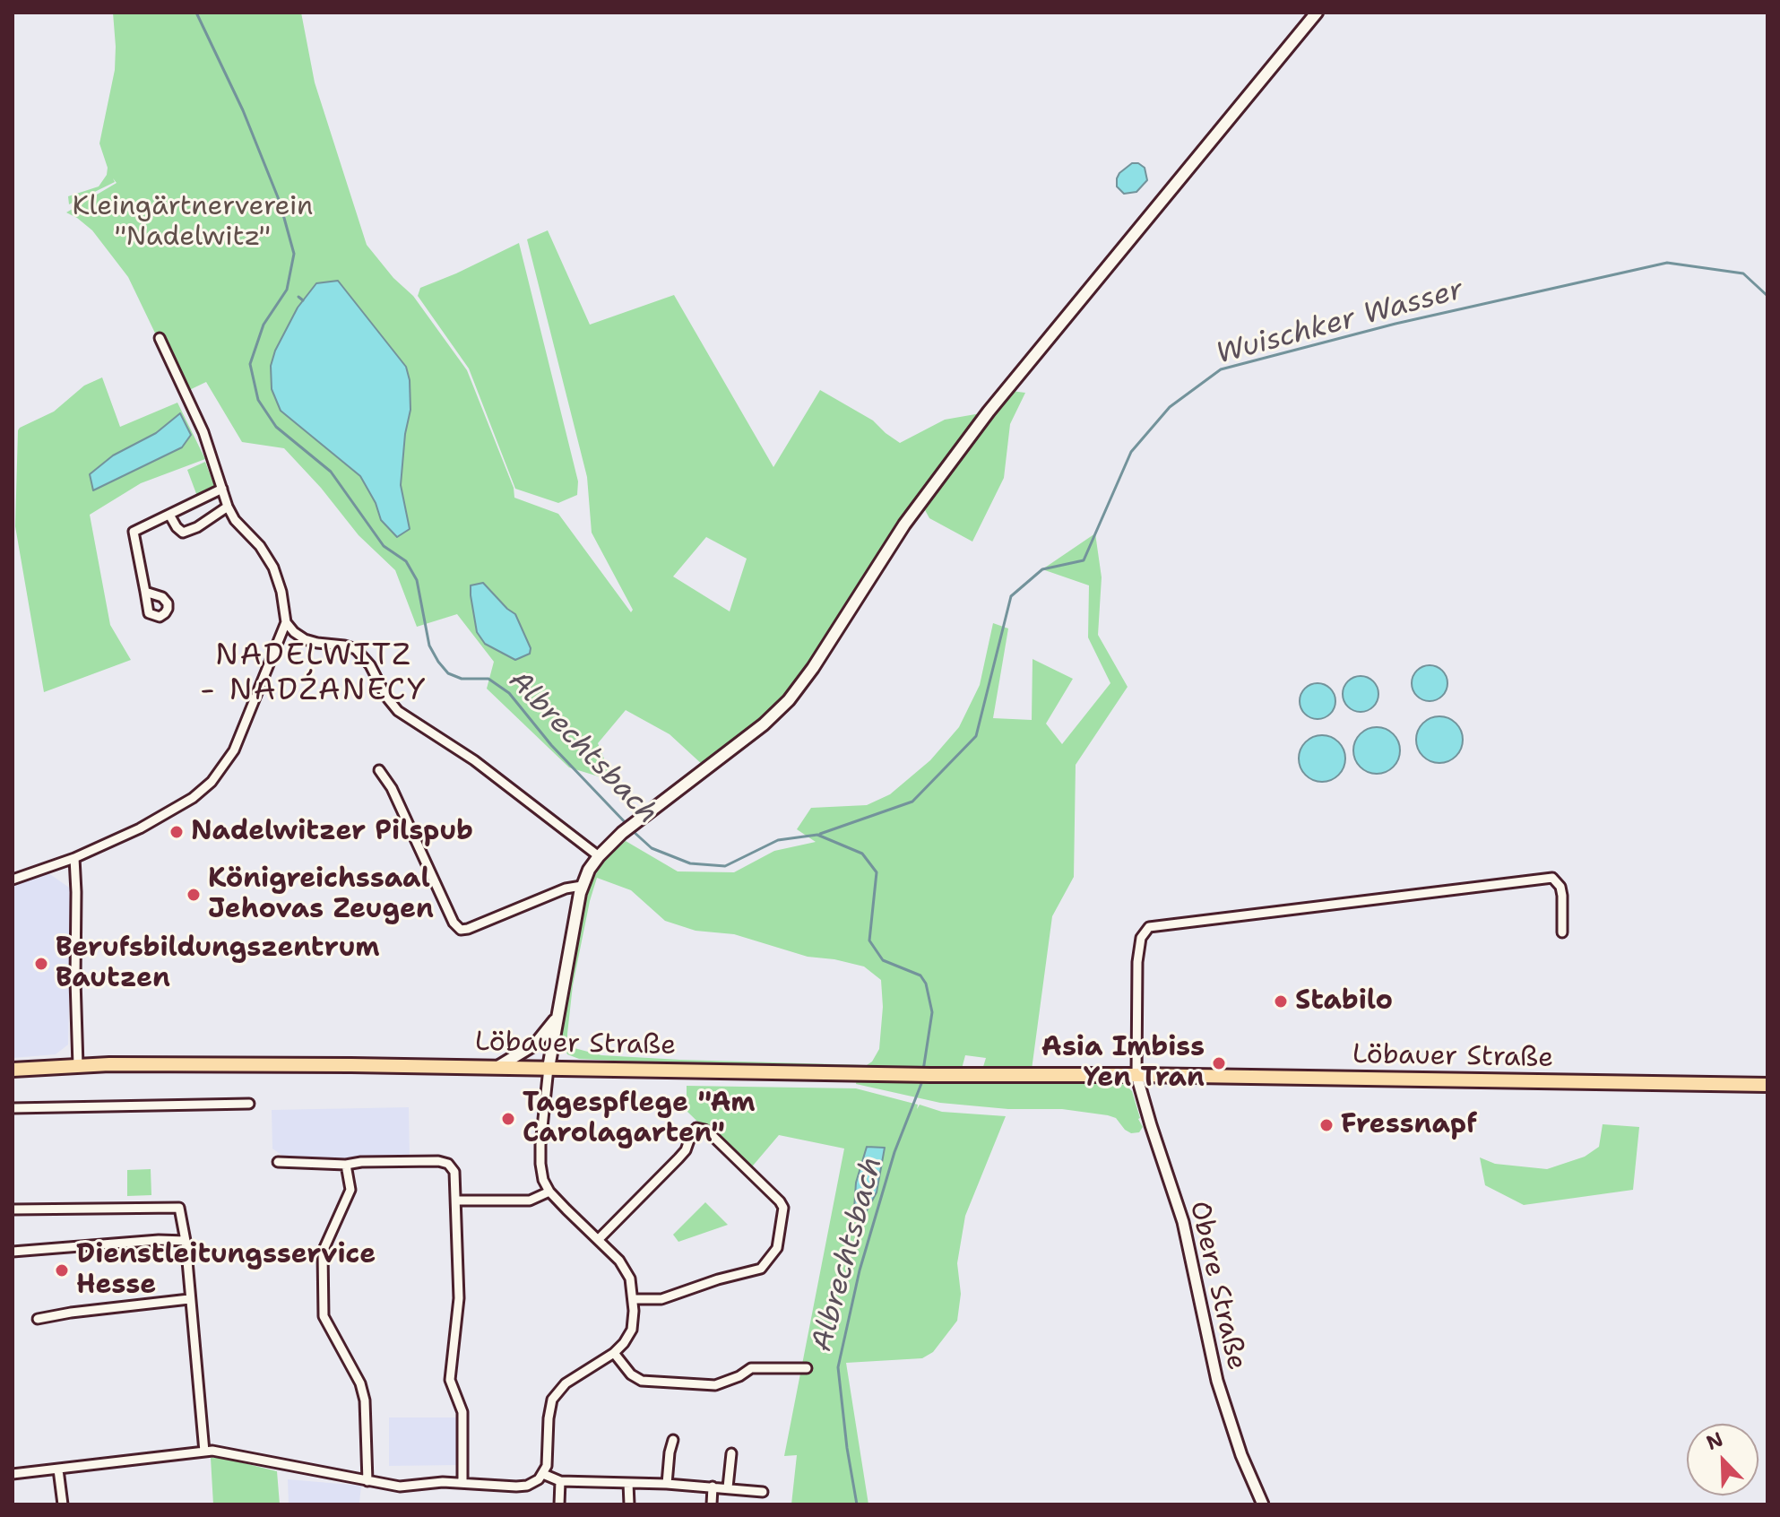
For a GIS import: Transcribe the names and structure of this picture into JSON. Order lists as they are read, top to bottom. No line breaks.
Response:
{"streets":{"main road":["Löbauer Straße"],"street":["Obere Straße"]},"crossings":[["Löbauer Straße","Obere Straße"]],"districts":["NADELWITZ - NADŹANECY"],"water":["Wuischker Wasser","Albrechtsbach"],"parks":["Kleingärtnerverein \"Nadelwitz\""],"places":["Nadelwitzer Pilspub","Königreichssaal Jehovas Zeugen","Berufsbildungszentrum Bautzen","Stabilo","Asia Imbiss Yen Tran","Tagespflege \"Am Carolagarten\"","Fressnapf","Dienstleitungsservice Hesse"],"north":"top left"}
